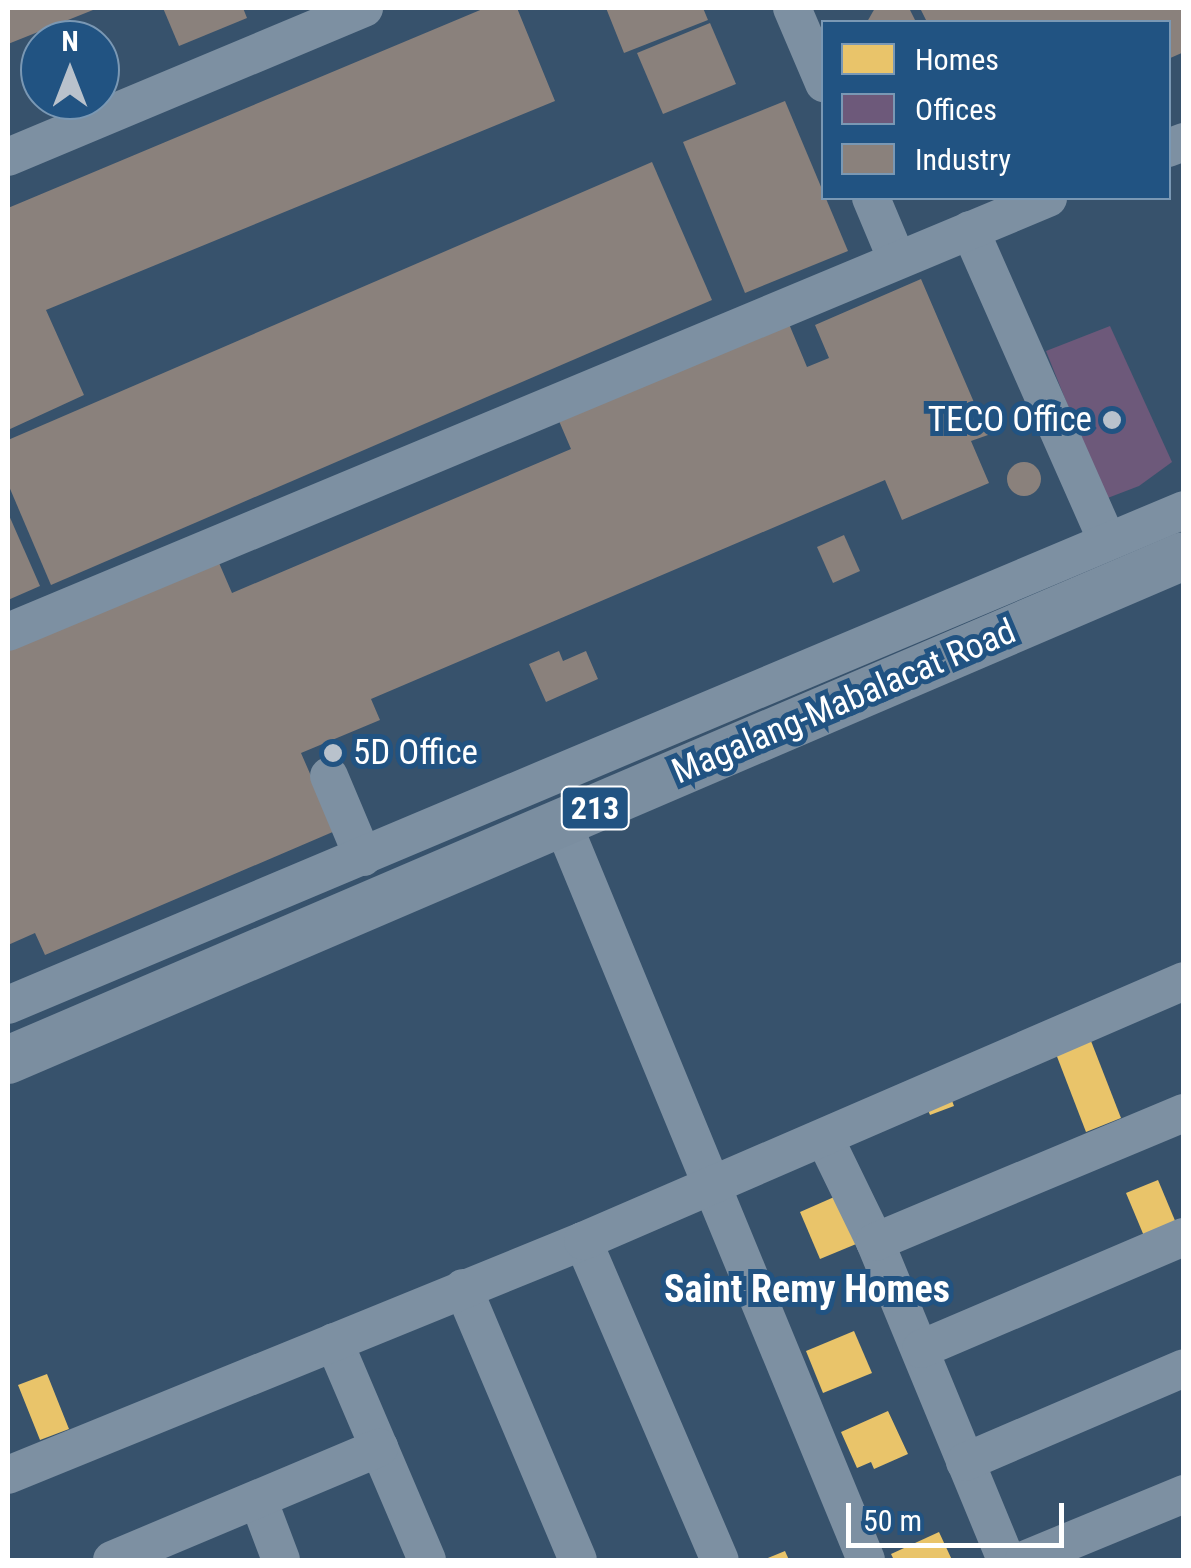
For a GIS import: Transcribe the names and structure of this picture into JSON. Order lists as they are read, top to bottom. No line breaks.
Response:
{"streets":{"main road":["Magalang-Mabalacat Road","213"]},"districts":["Saint Remy Homes"],"places":["TECO Office","5D Office"],"legend":["Homes","Offices","Industry"],"scale_bar":"50 m","north":"top"}
